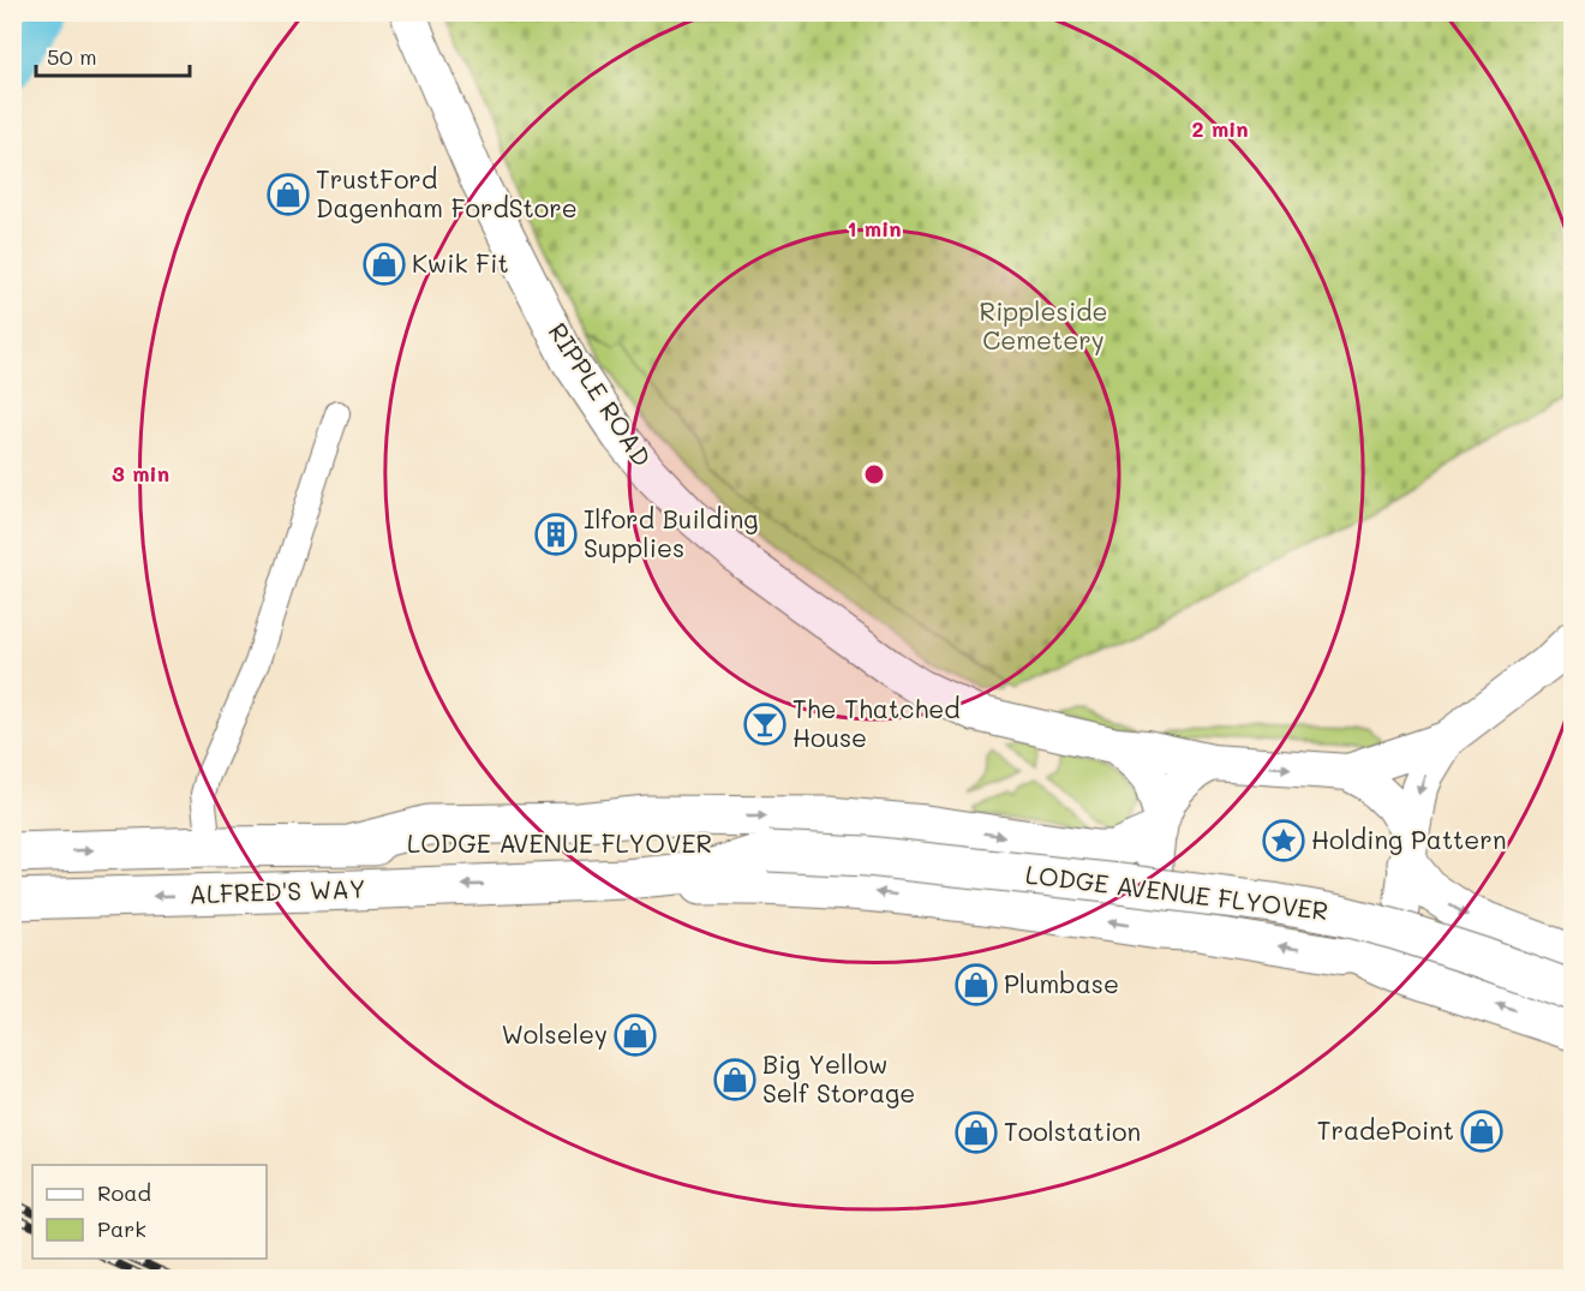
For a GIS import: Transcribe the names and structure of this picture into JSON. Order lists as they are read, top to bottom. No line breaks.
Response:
{"streets":{"highway":["LODGE AVENUE FLYOVER","ALFRED'S WAY"],"main road":["RIPPLE ROAD"]},"crossings":[["LODGE AVENUE FLYOVER","ALFRED'S WAY"]],"parks":["Rippleside Cemetery"],"places":{"shop":["TrustFord Dagenham FordStore","Kwik Fit","Plumbase","Wolseley","Big Yellow Self Storage","TradePoint","Toolstation"],"building":["Ilford Building Supplies"],"bar":["The Thatched House"],"place":["Holding Pattern"]},"legend":["Road","Park"],"scale_bar":"50 m","rings":["2 min","1 min","3 min"]}
